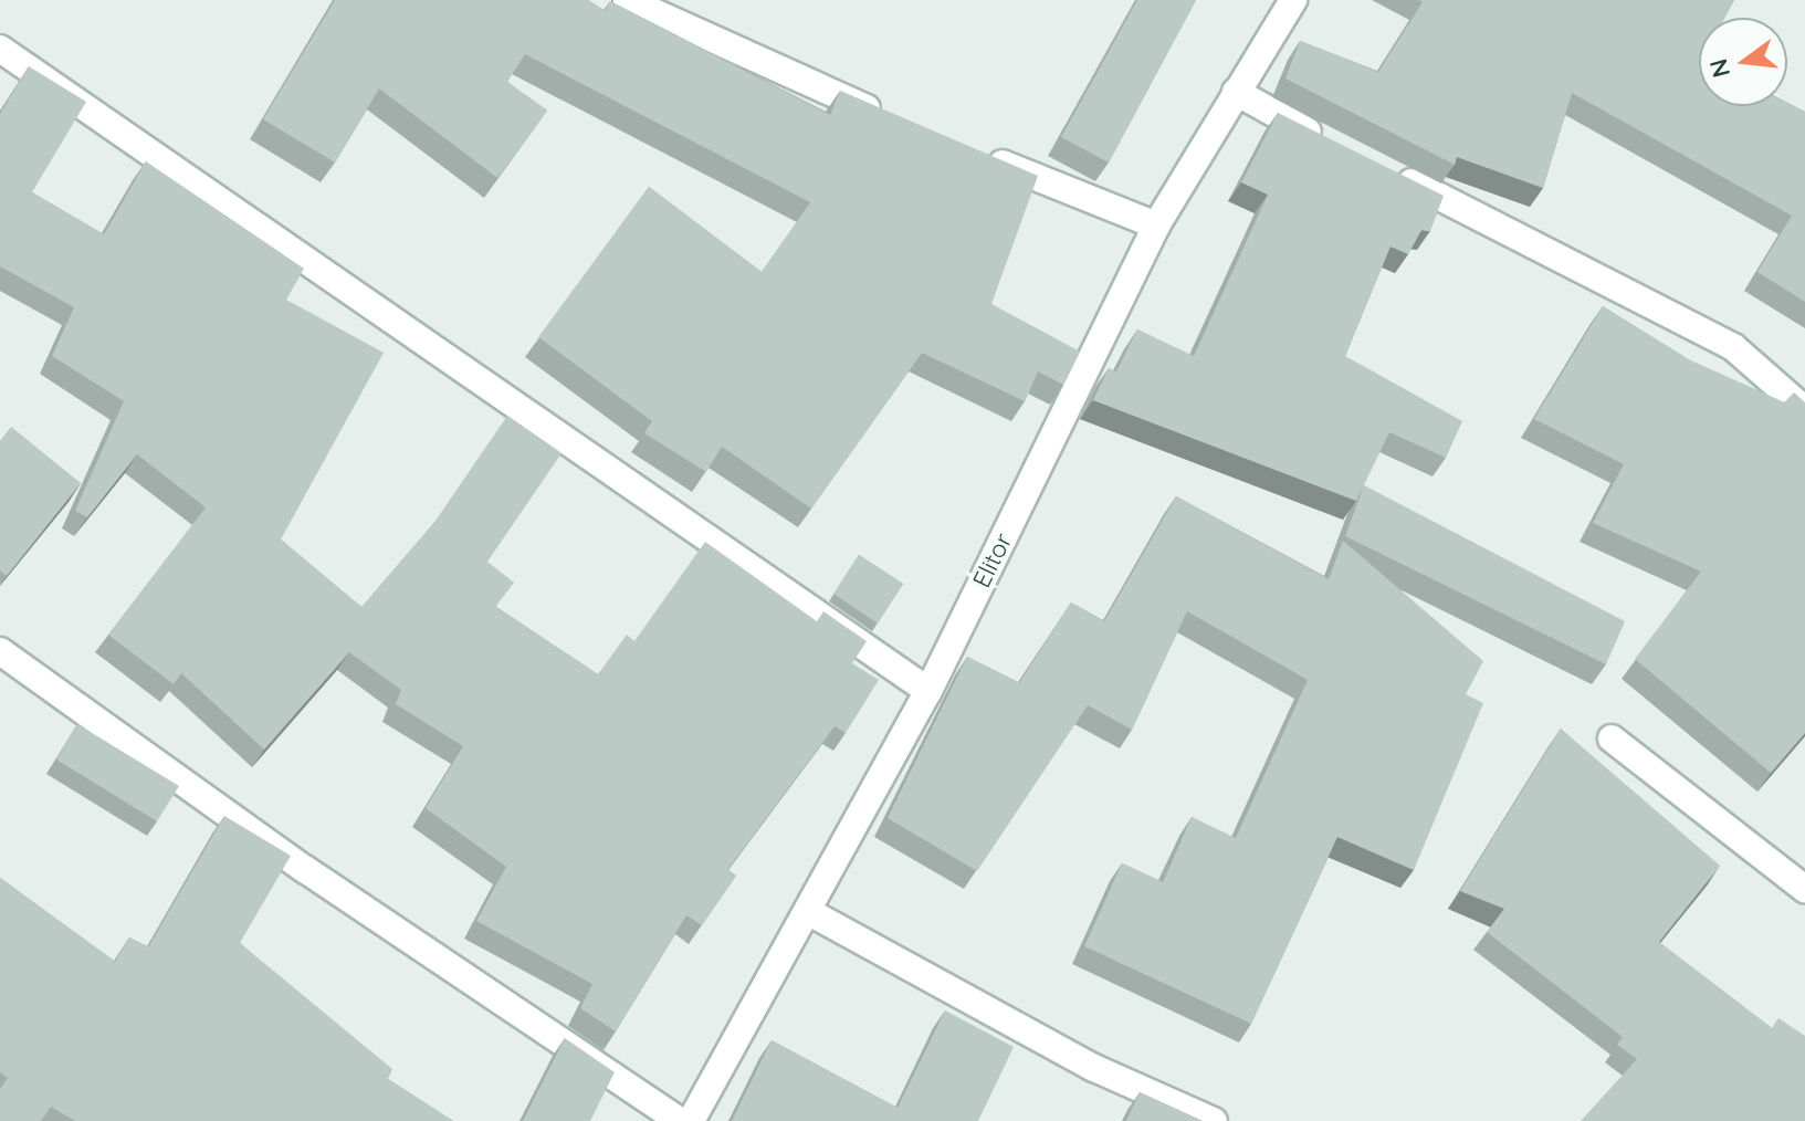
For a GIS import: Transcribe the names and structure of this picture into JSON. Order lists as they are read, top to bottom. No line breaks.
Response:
{"streets":{"street":["Elitor"]},"north":"left"}
